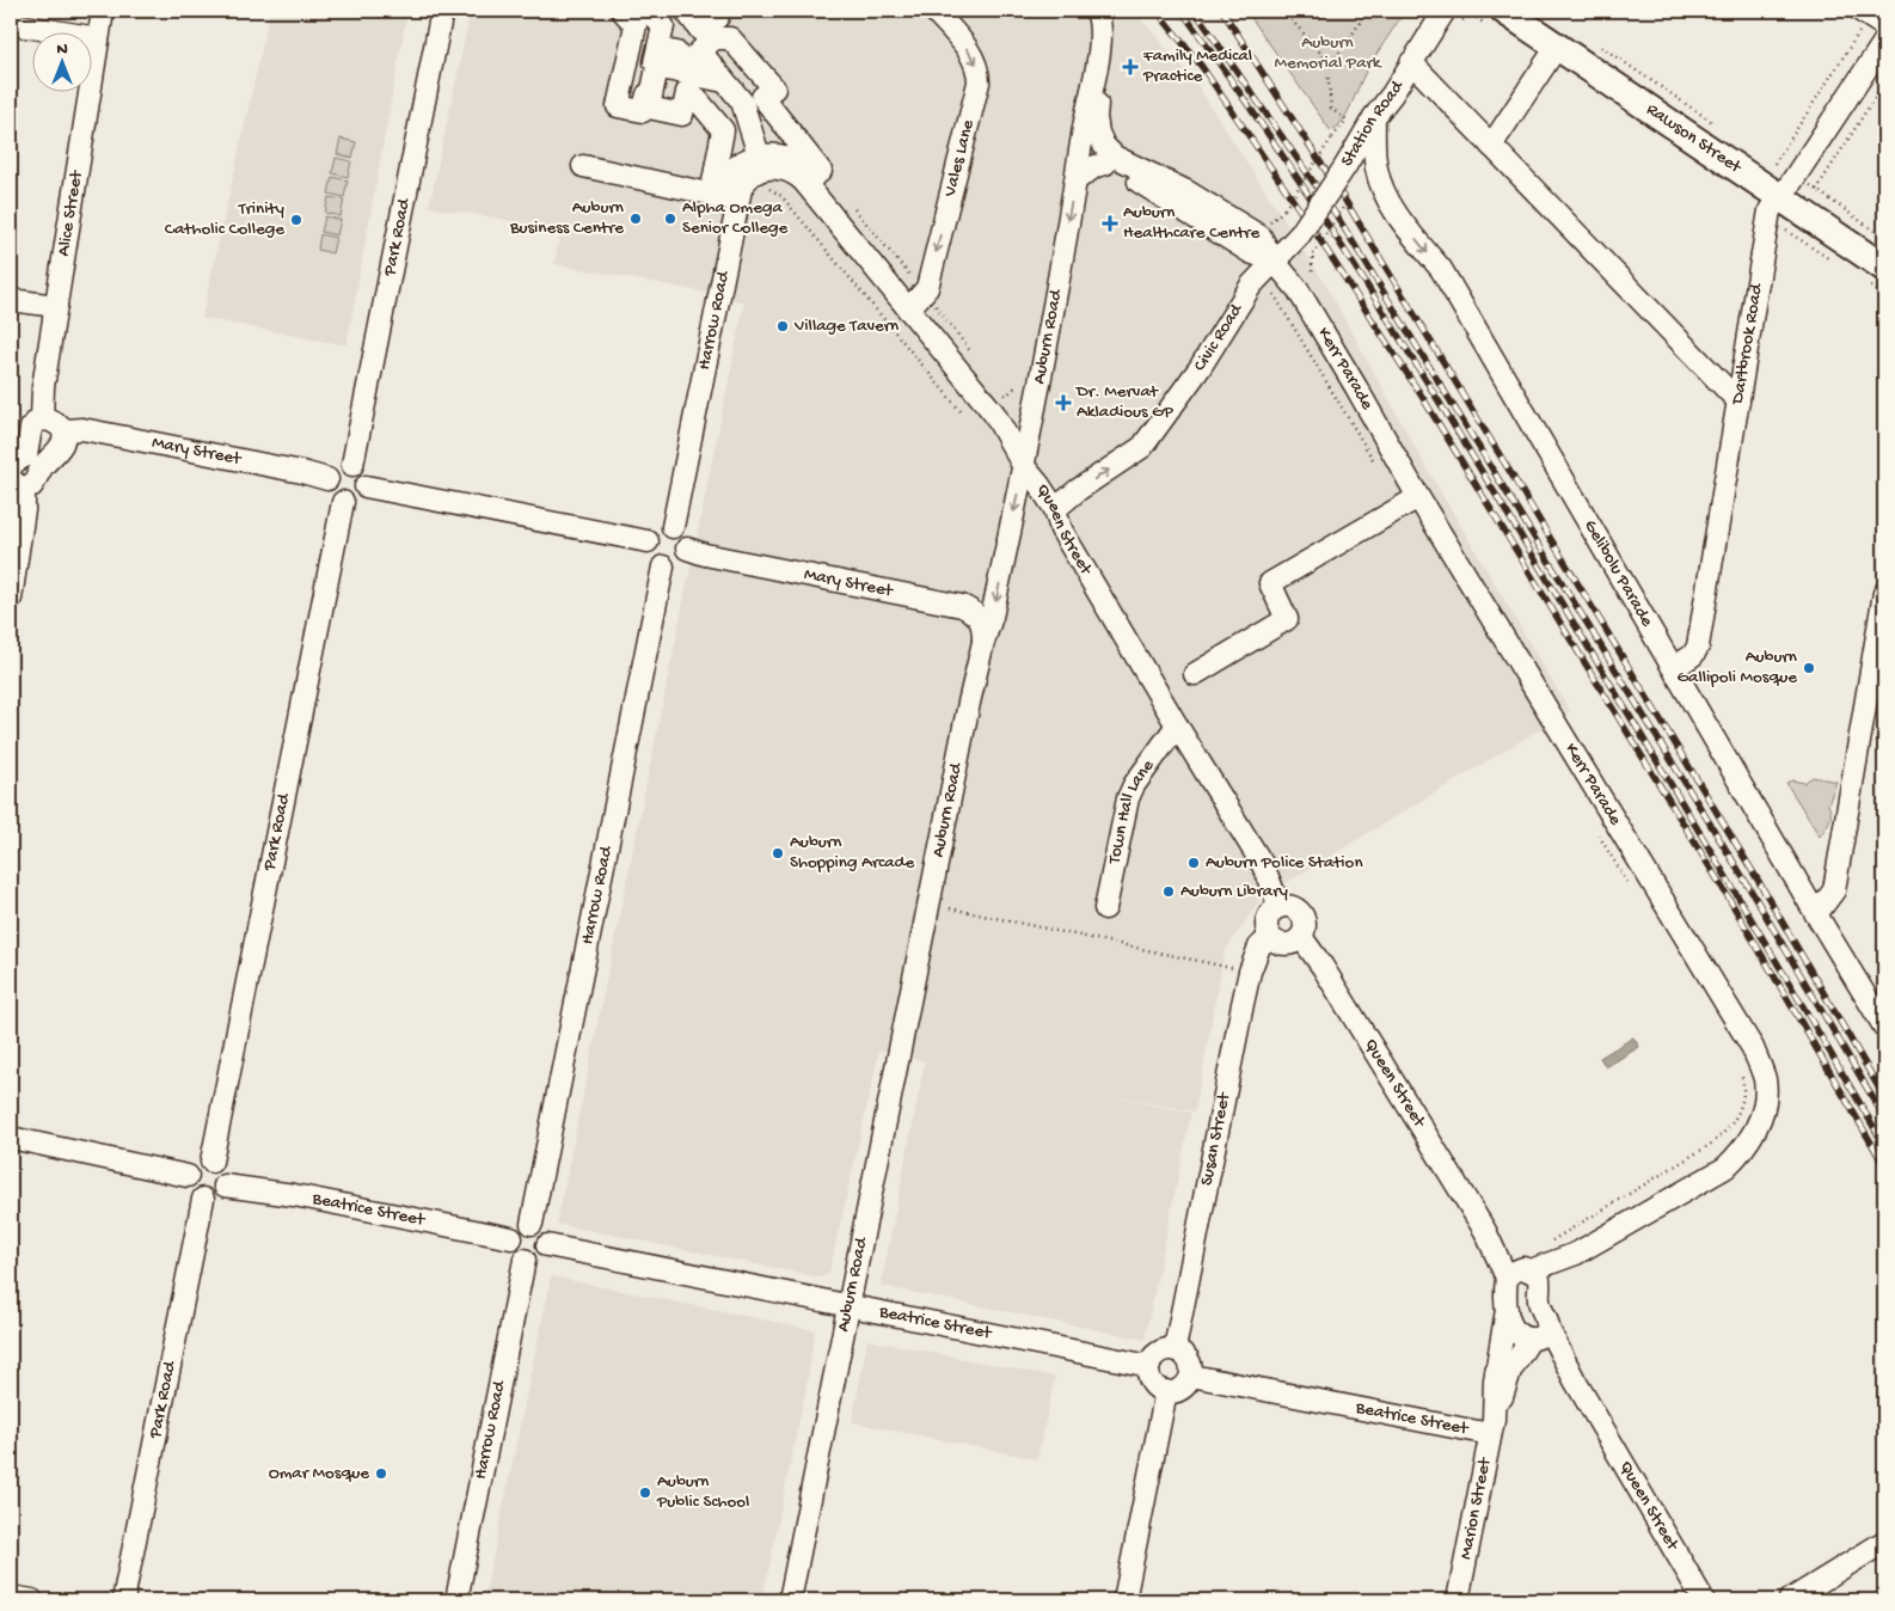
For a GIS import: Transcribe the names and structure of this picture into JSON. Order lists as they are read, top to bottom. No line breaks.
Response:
{"streets":{"main road":["Rawson Street"],"street":["Station Road","Vales Lane","Alice Street","Park Road","Harrow Road","Auburn Road","Civic Road","Dartbrook Road","Kerr Parade","Mary Street","Queen Street","Gelibolu Parade","Town Hall Lane","Susan Street","Beatrice Street","Marion Street"]},"crossings":[["Station Road","Civic Road"],["Station Road","Gelibolu Parade"],["Rawson Street","Dartbrook Road"],["Vales Lane","Queen Street"],["Park Road","Mary Street"],["Park Road","Beatrice Street"],["Harrow Road","Mary Street"],["Harrow Road","Queen Street"],["Harrow Road","Beatrice Street"],["Auburn Road","Kerr Parade"],["Auburn Road","Mary Street"],["Auburn Road","Queen Street"],["Auburn Road","Beatrice Street"],["Civic Road","Kerr Parade"],["Civic Road","Queen Street"],["Dartbrook Road","Gelibolu Parade"],["Kerr Parade","Queen Street"],["Kerr Parade","Marion Street"],["Queen Street","Town Hall Lane"],["Queen Street","Susan Street"],["Queen Street","Marion Street"],["Susan Street","Beatrice Street"],["Beatrice Street","Marion Street"]],"one_way":["Vales Lane","Civic Road"],"parks":["Auburn Memorial Park"],"places":{"health":["Family Medical Practice","Auburn Healthcare Centre","Dr. Mervat Akladious GP"],"other":["Auburn Business Centre","Alpha Omega Senior College","Trinity Catholic College","Village Tavern","Auburn Gallipoli Mosque","Auburn Shopping Arcade","Auburn Police Station","Auburn Library","Omar Mosque","Auburn Public School"]},"north":"top"}
